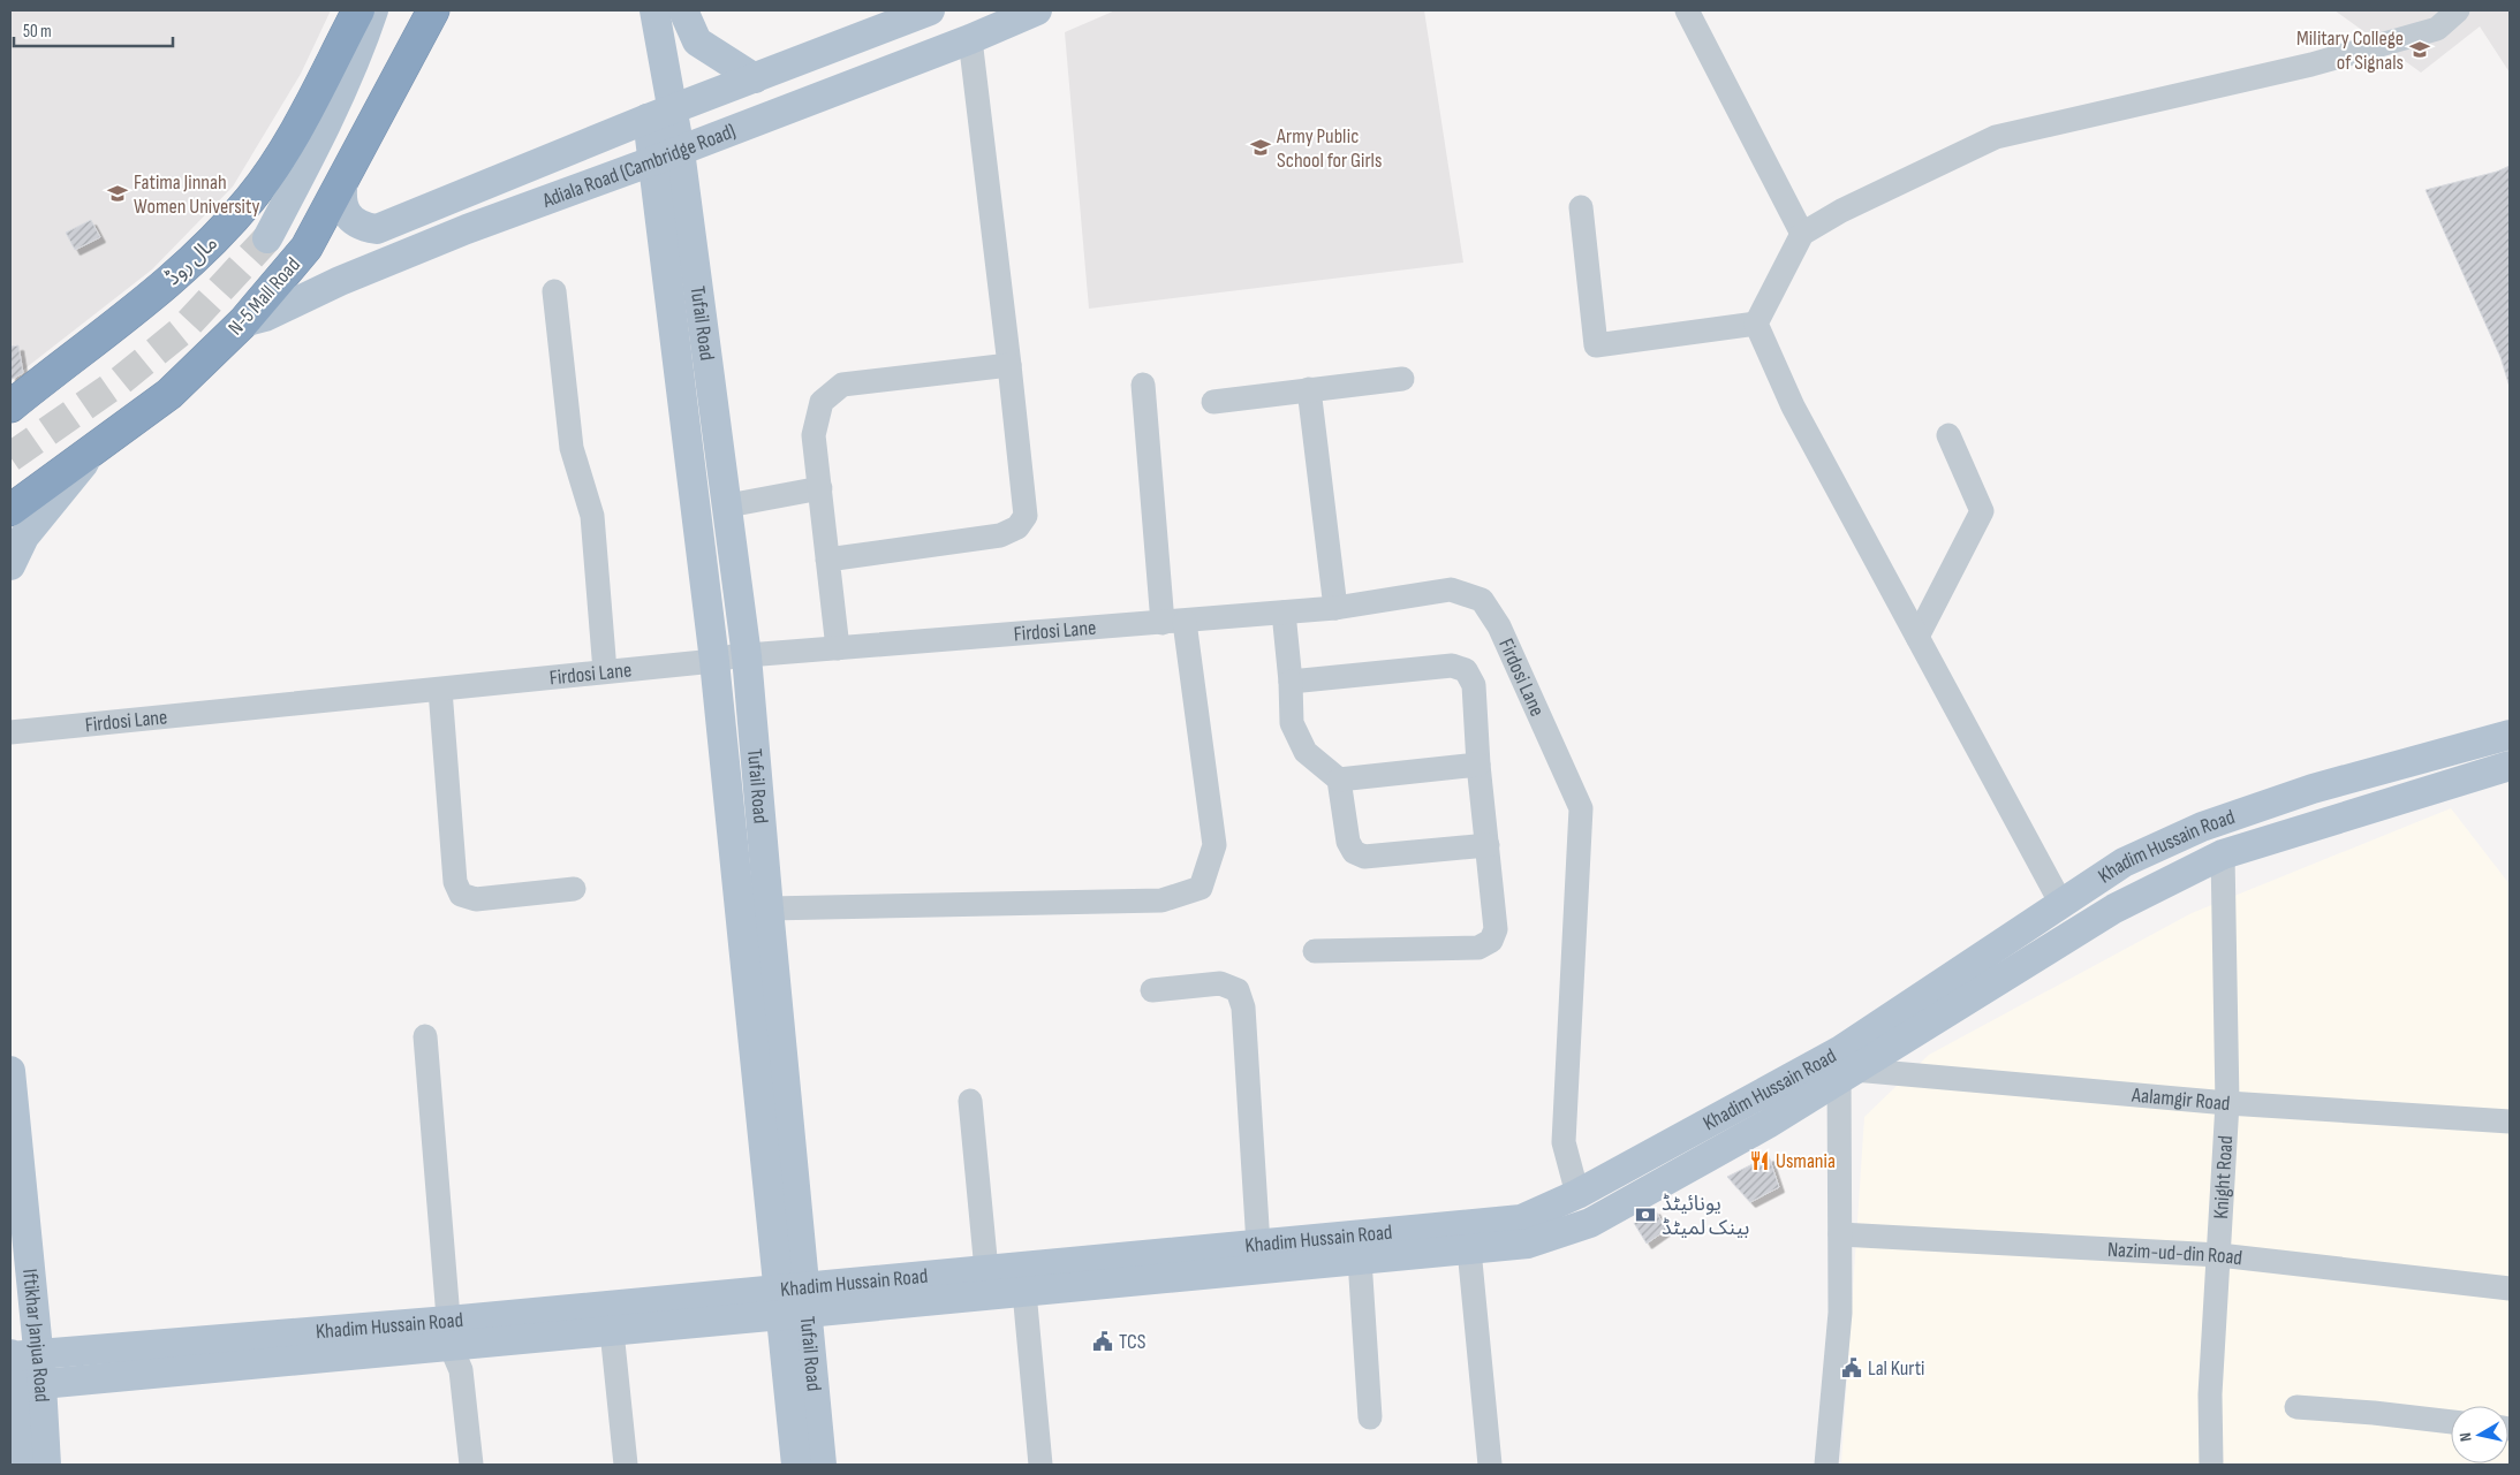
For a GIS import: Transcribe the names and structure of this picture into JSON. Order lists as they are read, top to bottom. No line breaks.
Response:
{"streets":{"highway":["مال روڈ","N-5 Mall Road"],"main road":["Adiala Road (Cambridge Road)","Tufail Road","Khadim Hussain Road","Iftikhar Janjua Road"],"street":["Firdosi Lane","Aalamgir Road","Knight Road","Nazim-ud-din Road"]},"crossings":[["Adiala Road (Cambridge Road)","N-5 Mall Road"],["Adiala Road (Cambridge Road)","Tufail Road"],["Tufail Road","Firdosi Lane"],["Tufail Road","Khadim Hussain Road"],["Firdosi Lane","Khadim Hussain Road"],["Khadim Hussain Road","Aalamgir Road"],["Khadim Hussain Road","Knight Road"],["Khadim Hussain Road","Iftikhar Janjua Road"],["Aalamgir Road","Knight Road"],["Knight Road","Nazim-ud-din Road"]],"places":{"school or university":["Military College of Signals","Army Public School for Girls","Fatima Jinnah Women University"],"restaurant":["Usmania"],"bank":["یونائیٹڈ بینک لمیٹڈ"],"public building":["TCS","Lal Kurti"]},"scale_bar":"50 m","north":"left"}
